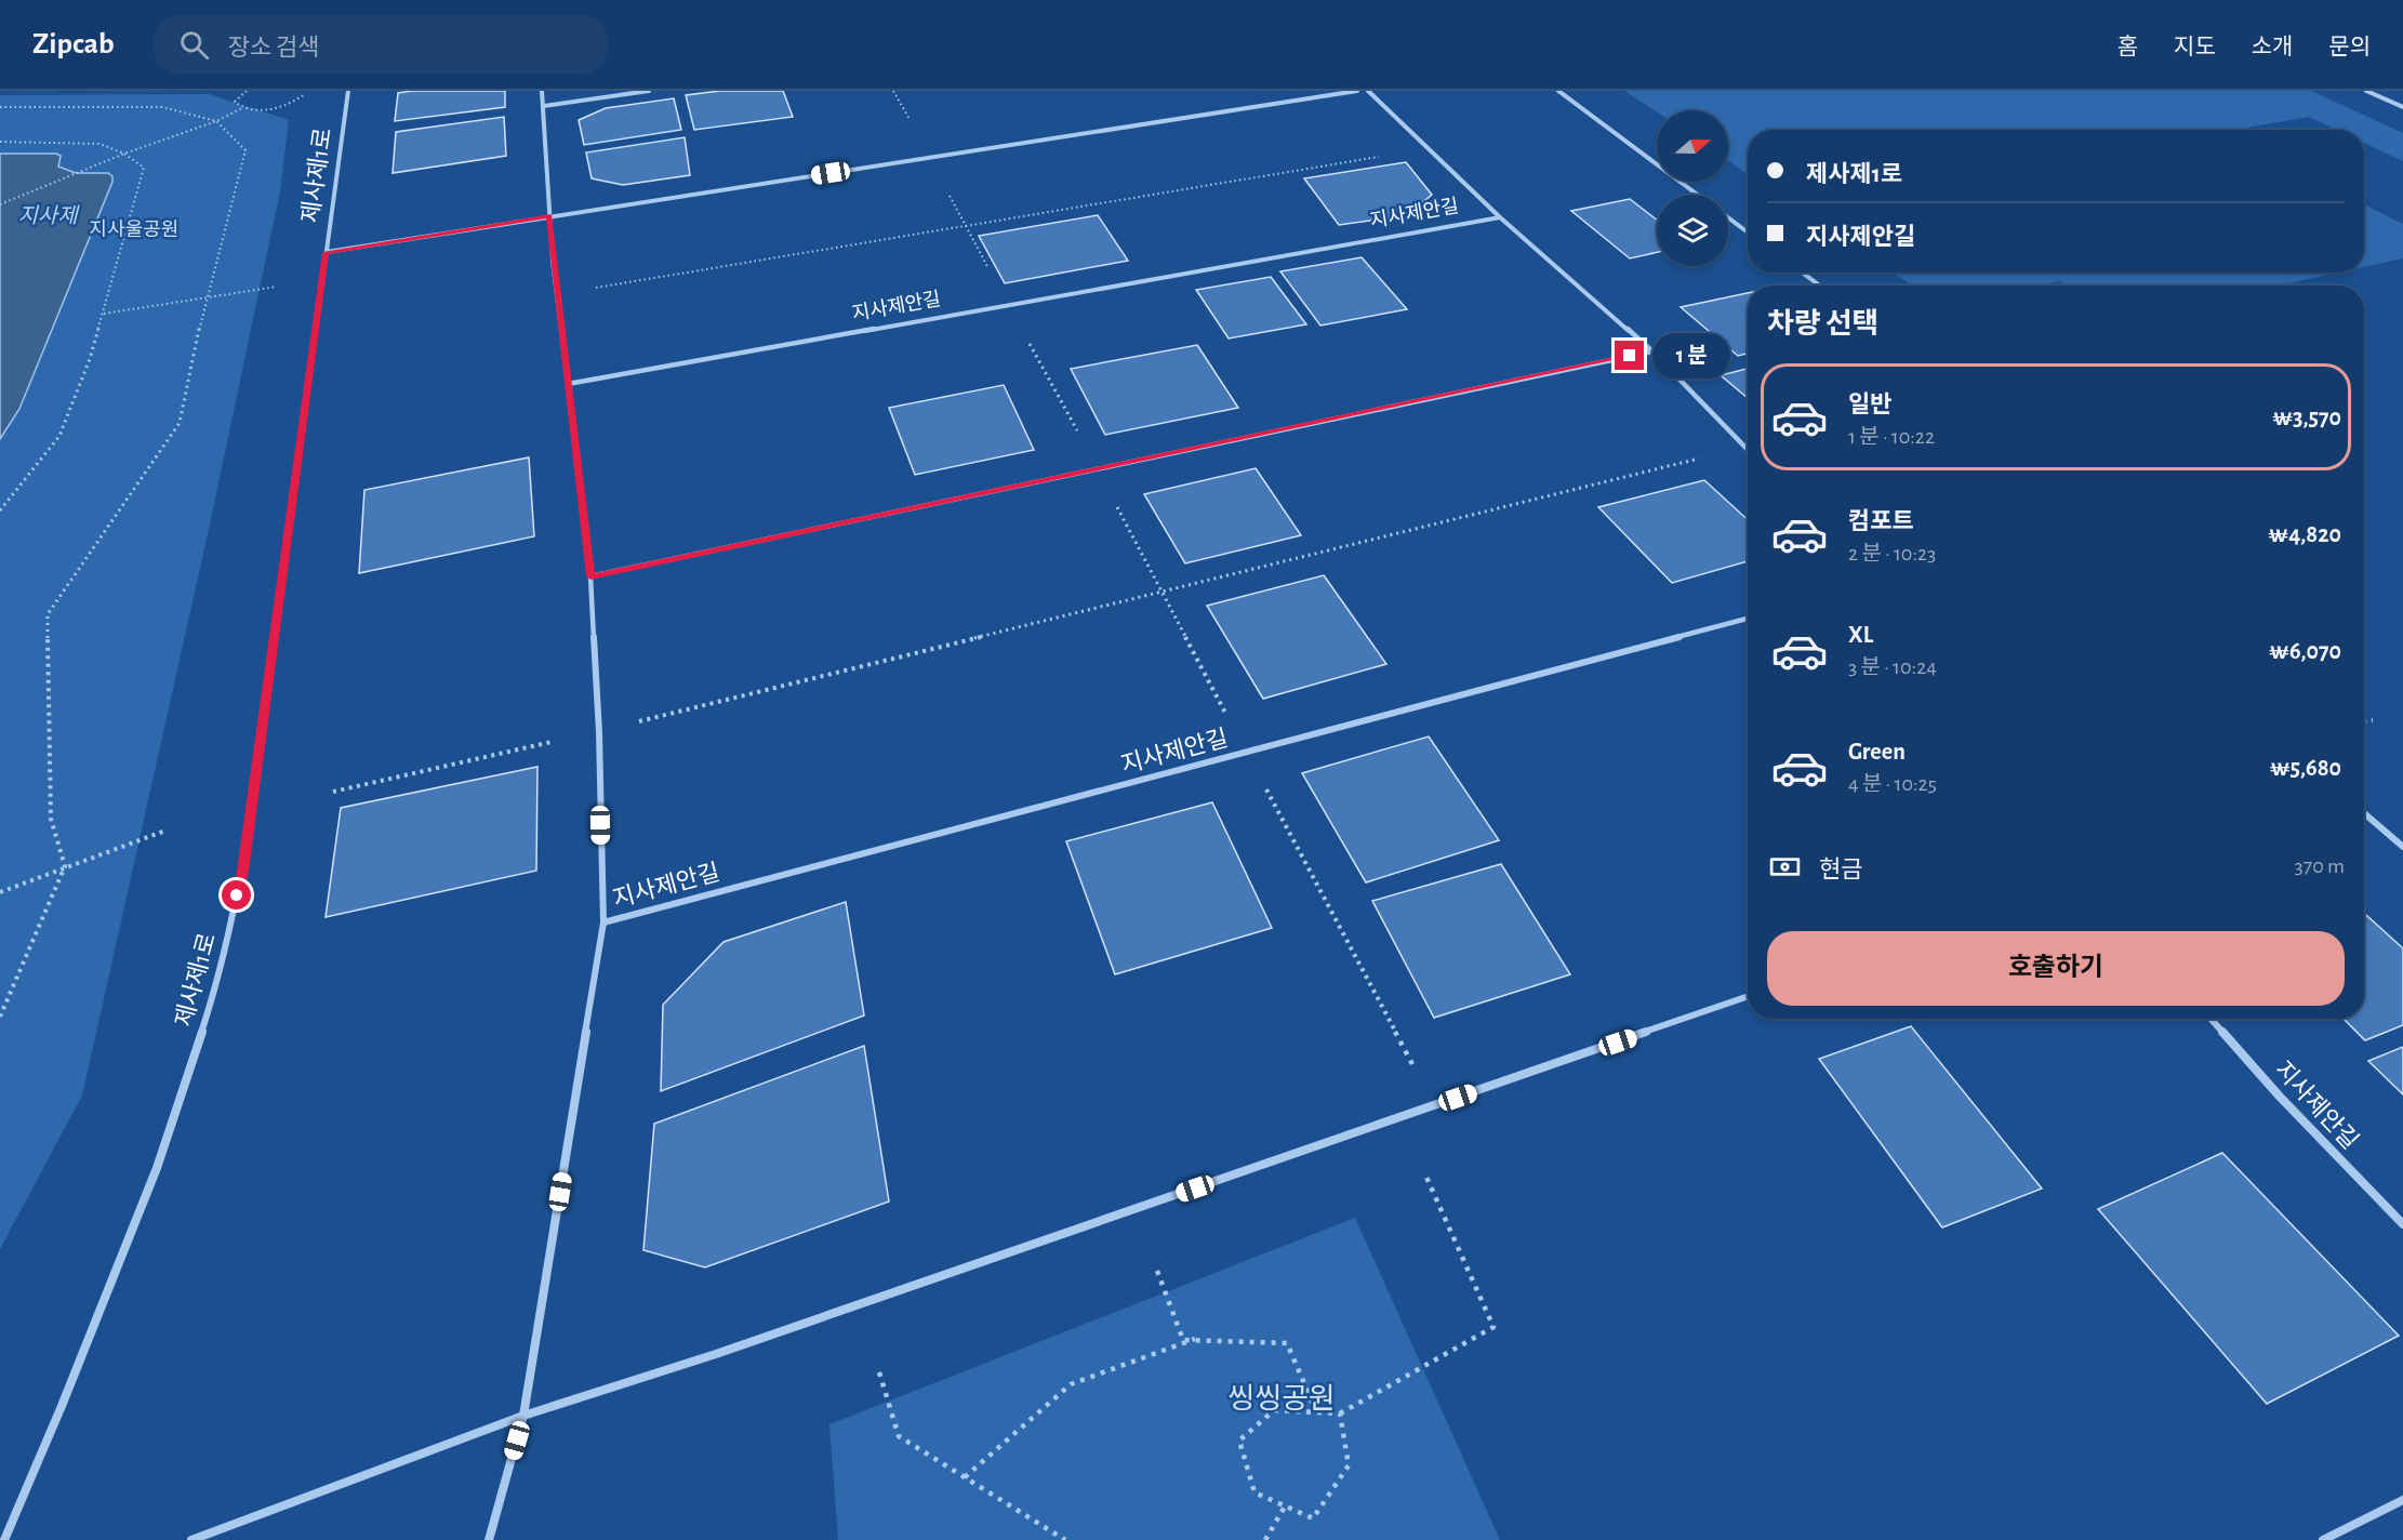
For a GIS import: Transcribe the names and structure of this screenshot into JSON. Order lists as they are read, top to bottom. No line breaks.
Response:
{"streets":{"street":["제사제1로","지사제안길"]},"water":["지사제"],"parks":["지사울공원","씽씽공원"],"north":"right","page":{"header":"Zipcab","search":"장소 검색","nav":["홈","지도","소개","문의"],"banner":["제사제1로","지사제안길"],"heading":"차량 선택","bubble":"1 분","list":[{"name":"일반","note":"1 분 · 10:22","value":"₩3,570"},{"name":"컴포트","note":"2 분 · 10:23","value":"₩4,820"},{"name":"XL","note":"3 분 · 10:24","value":"₩6,070"},{"name":"Green","note":"4 분 · 10:25","value":"₩5,680"}],"pay":["현금","370 m"],"buttons":"호출하기"}}
